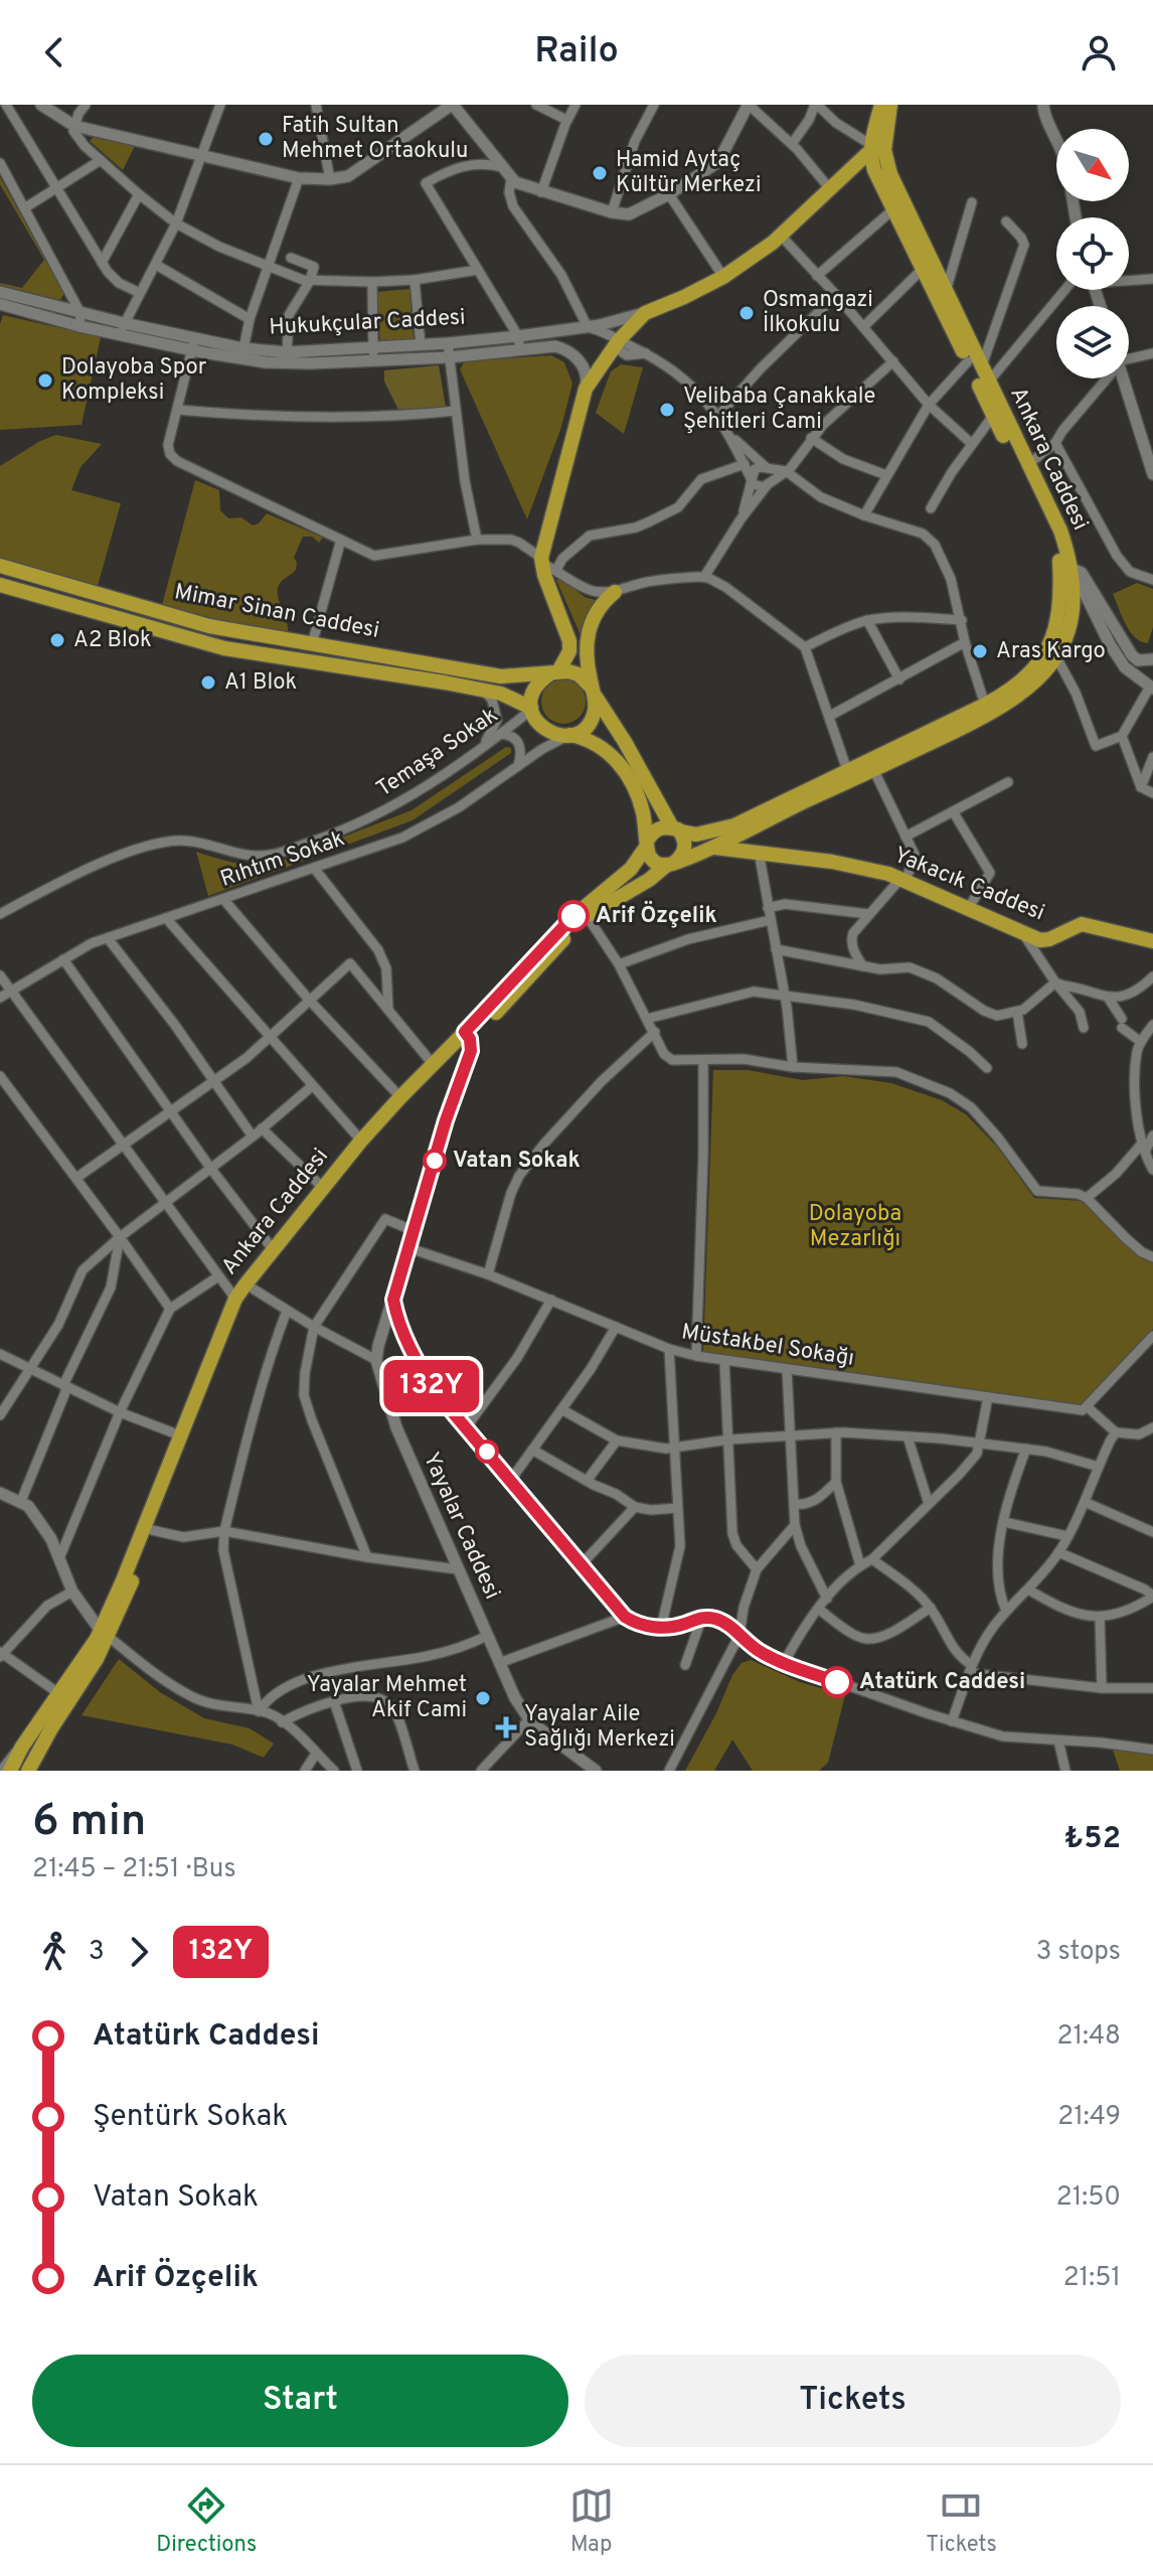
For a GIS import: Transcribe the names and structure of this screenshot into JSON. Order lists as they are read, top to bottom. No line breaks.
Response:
{"streets":{"main road":["Hukukçular Caddesi","Ankara Caddesi","Mimar Sinan Caddesi","Yakacık Caddesi"],"street":["Temaşa Sokak","Rıhtım Sokak","Müstakbel Sokağı","Yayalar Caddesi"]},"crossings":[["Hukukçular Caddesi","Ankara Caddesi"],["Ankara Caddesi","Yakacık Caddesi"],["Mimar Sinan Caddesi","Temaşa Sokak"],["Mimar Sinan Caddesi","Rıhtım Sokak"],["Temaşa Sokak","Rıhtım Sokak"]],"parks":["Dolayoba Mezarlığı"],"places":{"other":["Fatih Sultan Mehmet Ortaokulu","Hamid Aytaç Kültür Merkezi","Osmangazi İlkokulu","Dolayoba Spor Kompleksi","Velibaba Çanakkale Şehitleri Cami","A2 Blok","Aras Kargo","A1 Blok","Arif Özçelik","Vatan Sokak","Atatürk Caddesi̇","Yayalar Mehmet Akif Cami"],"health":["Yayalar Aile Sağlığı Merkezi"]},"lines":["bus line 132Y"],"north":"bottom right","page":{"header":"Railo","on_map":"132Y","heading":["6 min","21:45 – 21:51 · Bus","₺52"],"legs":["3","132Y","3 stops"],"list":[{"name":"Atatürk Caddesi̇","value":"21:48"},{"name":"Şentürk Sokak","value":"21:49"},{"name":"Vatan Sokak","value":"21:50"},{"name":"Arif Özçelik","value":"21:51"}],"buttons":["Start","Tickets"],"tabs":["Directions","Map","Tickets"]}}
